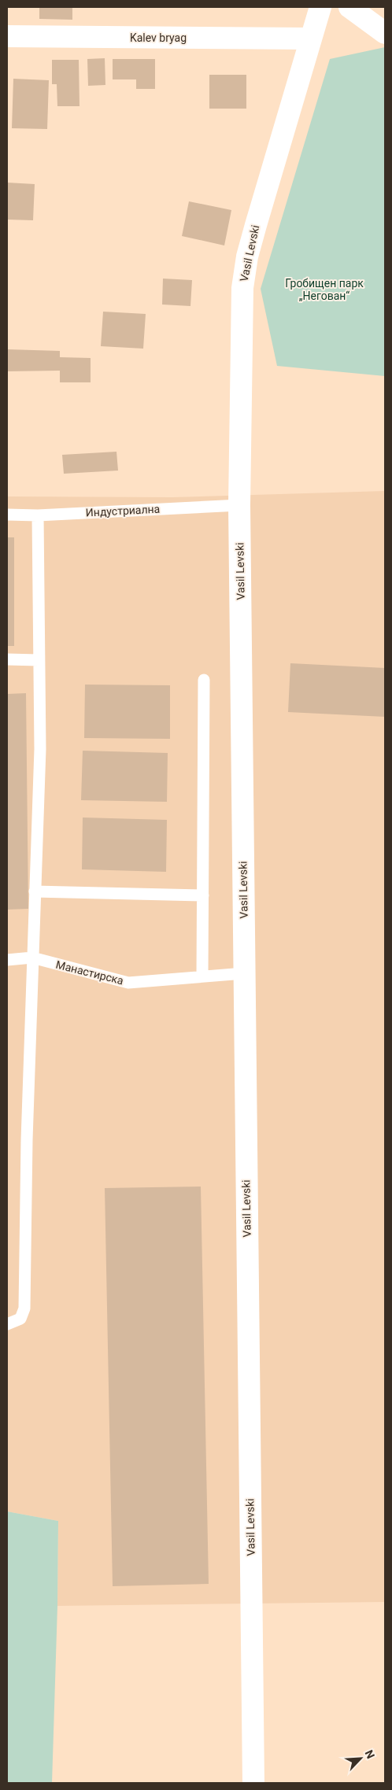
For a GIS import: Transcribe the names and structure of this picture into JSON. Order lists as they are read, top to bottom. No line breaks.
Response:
{"streets":{"street":["Kalev bryag","Vasil Levski"],"lane":["Индустриална","Манастирска"]},"crossings":[["Kalev bryag","Vasil Levski"],["Vasil Levski","Индустриална"],["Vasil Levski","Манастирска"]],"parks":["Гробищен парк „Негован“"],"north":"top right"}
